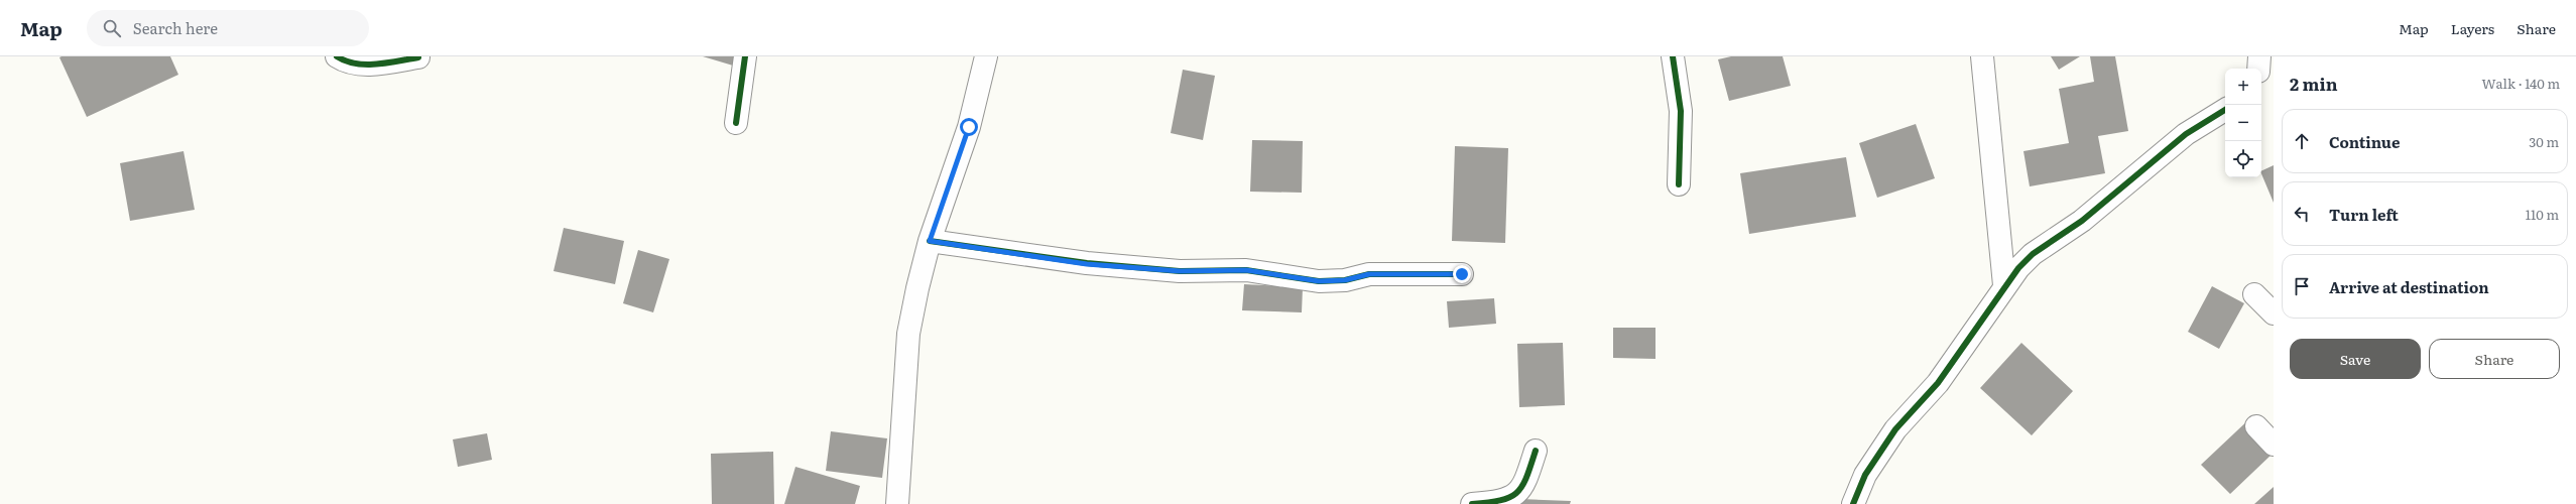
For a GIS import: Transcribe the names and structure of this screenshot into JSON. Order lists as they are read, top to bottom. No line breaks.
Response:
{"page":{"header":"Map","search":"Search here","nav":["Map","Layers","Share"],"heading":["2 min","Walk · 140 m"],"map_buttons":["+","−"],"list":[["Continue","30 m"],["Turn left","110 m"],"Arrive at destination"],"buttons":["Save","Share"]}}
